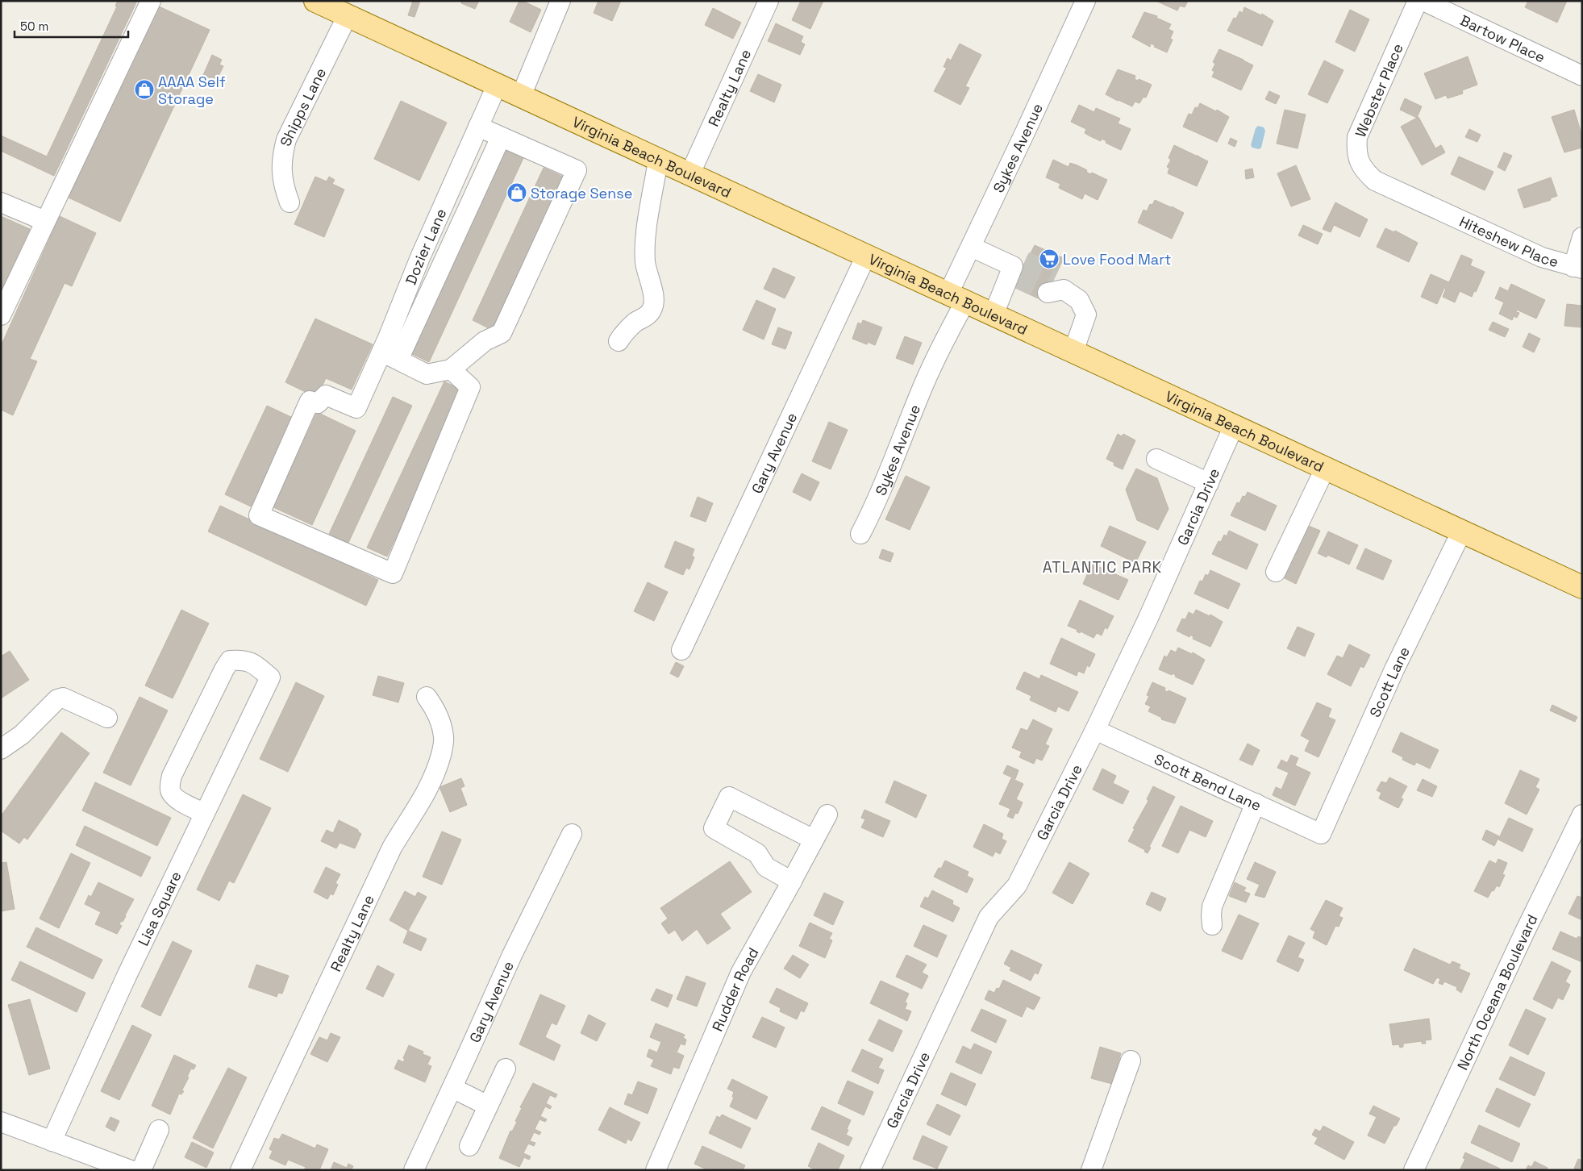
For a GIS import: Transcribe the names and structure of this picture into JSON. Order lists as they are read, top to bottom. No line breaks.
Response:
{"streets":{"main road":["Virginia Beach Boulevard"],"street":["Bartow Place","Realty Lane","Webster Place","Shipps Lane","Sykes Avenue","Hiteshew Place","Dozier Lane","Gary Avenue","Garcia Drive","Scott Lane","Scott Bend Lane","Lisa Square","Rudder Road","North Oceana Boulevard"]},"crossings":[["Realty Lane","Virginia Beach Boulevard"],["Webster Place","Hiteshew Place"],["Shipps Lane","Virginia Beach Boulevard"],["Sykes Avenue","Virginia Beach Boulevard"],["Virginia Beach Boulevard","Dozier Lane"],["Virginia Beach Boulevard","Gary Avenue"],["Virginia Beach Boulevard","Garcia Drive"],["Virginia Beach Boulevard","Scott Lane"],["Garcia Drive","Scott Bend Lane"],["Scott Lane","Scott Bend Lane"]],"districts":["ATLANTIC PARK"],"places":{"shop":["AAAA Self Storage","Storage Sense"],"supermarket":["Love Food Mart"]},"scale_bar":"50 m"}
